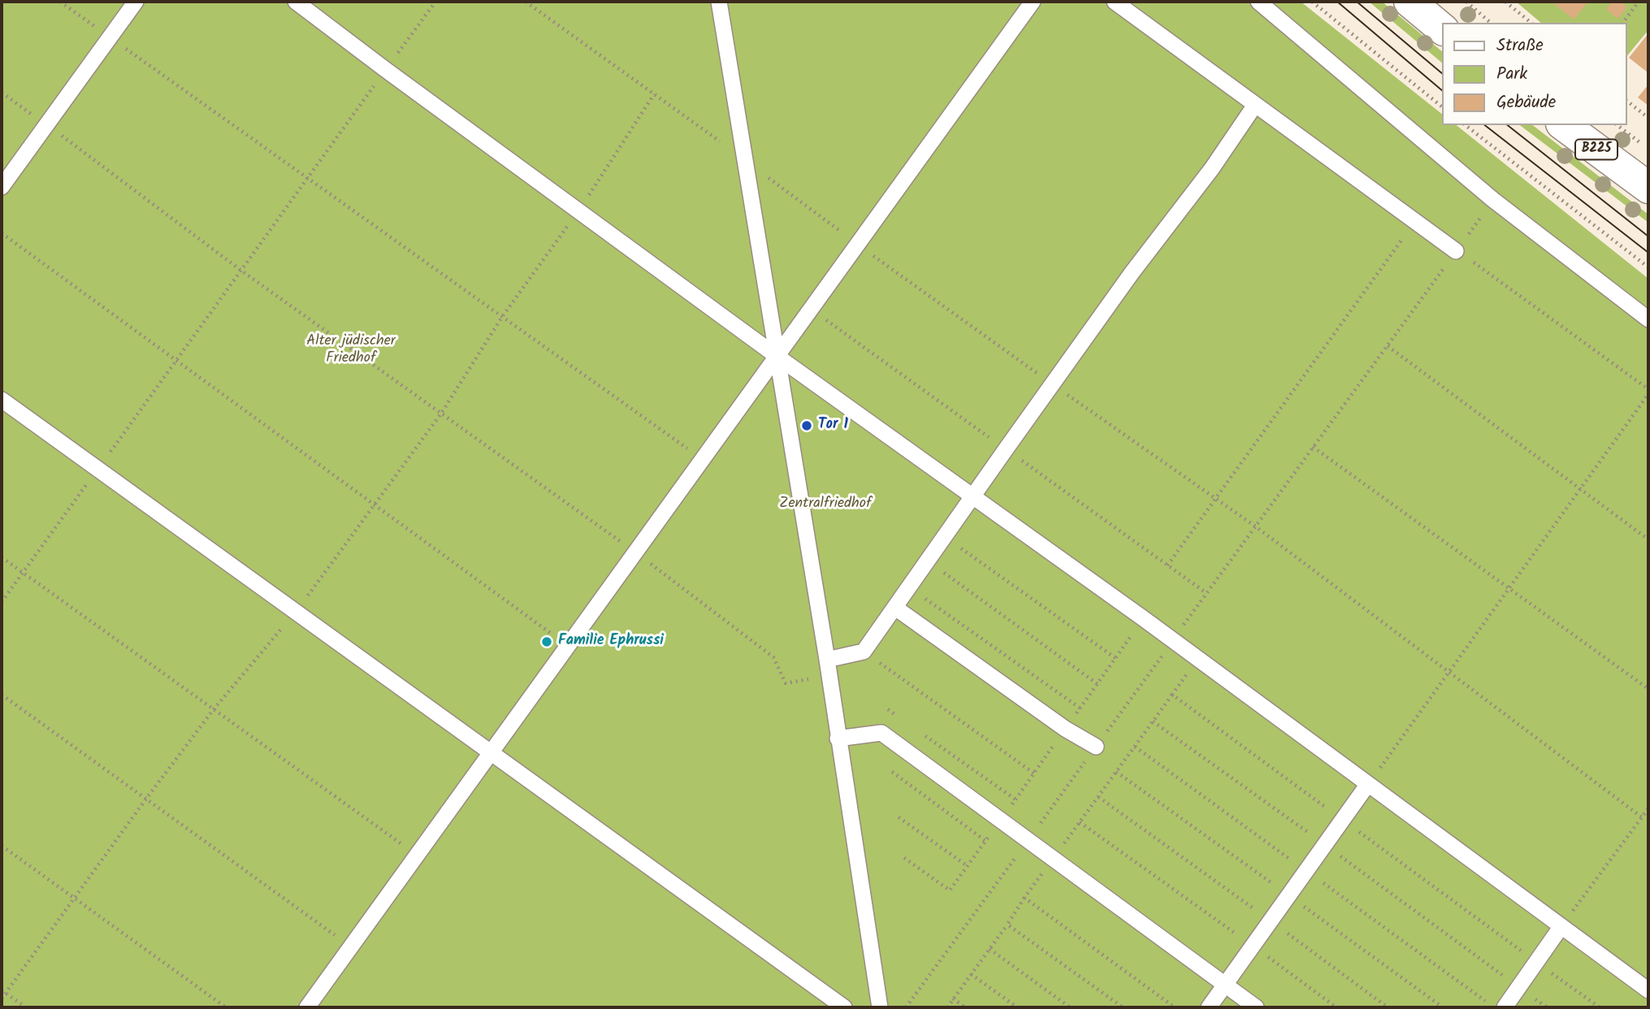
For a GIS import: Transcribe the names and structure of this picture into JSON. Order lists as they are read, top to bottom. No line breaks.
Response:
{"streets":{"main road":["B225"]},"parks":["Alter jüdischer Friedhof","Zentralfriedhof"],"places":["Tor 1","Familie Ephrussi"],"legend":["Straße","Park","Gebäude"]}
